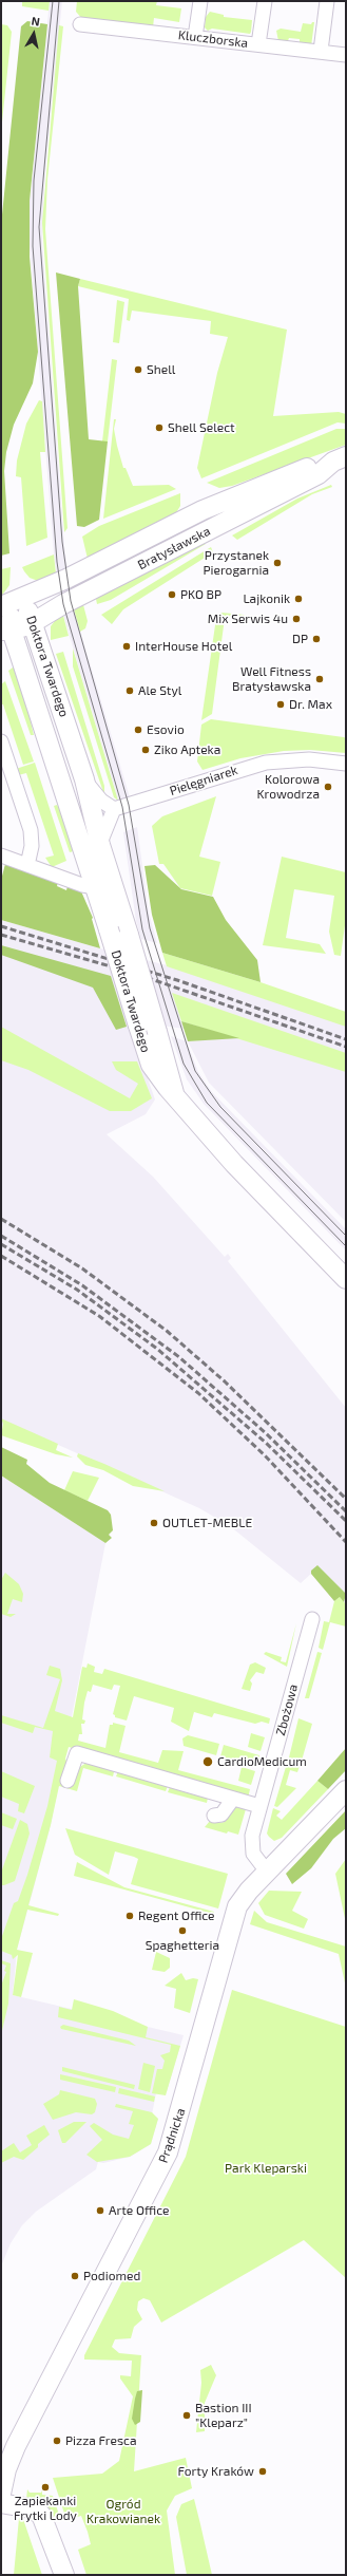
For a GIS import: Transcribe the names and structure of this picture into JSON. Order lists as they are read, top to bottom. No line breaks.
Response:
{"streets":{"street":["Kluczborska","Bratysławska","Doktora Twardego","Pielęgniarek","Zbożowa","Prądnicka"]},"crossings":[["Bratysławska","Doktora Twardego"],["Zbożowa","Prądnicka"]],"parks":["Park Kleparski","Ogród Krakowianek"],"places":["Shell","Shell Select","Przystanek Pierogarnia","PKO BP","Lajkonik","Mix Serwis 4u","DP","InterHouse Hotel","Well Fitness Bratysławska","Ale Styl","Dr. Max","Esovio","Ziko Apteka","Kolorowa Krowodrza","OUTLET-MEBLE","CardioMedicum","Regent Office","Spaghetteria","Arte Office","Podiomed","Bastion III \"Kleparz\"","Pizza Fresca","Forty Kraków","Zapiekanki Frytki Lody"],"north":"top"}
